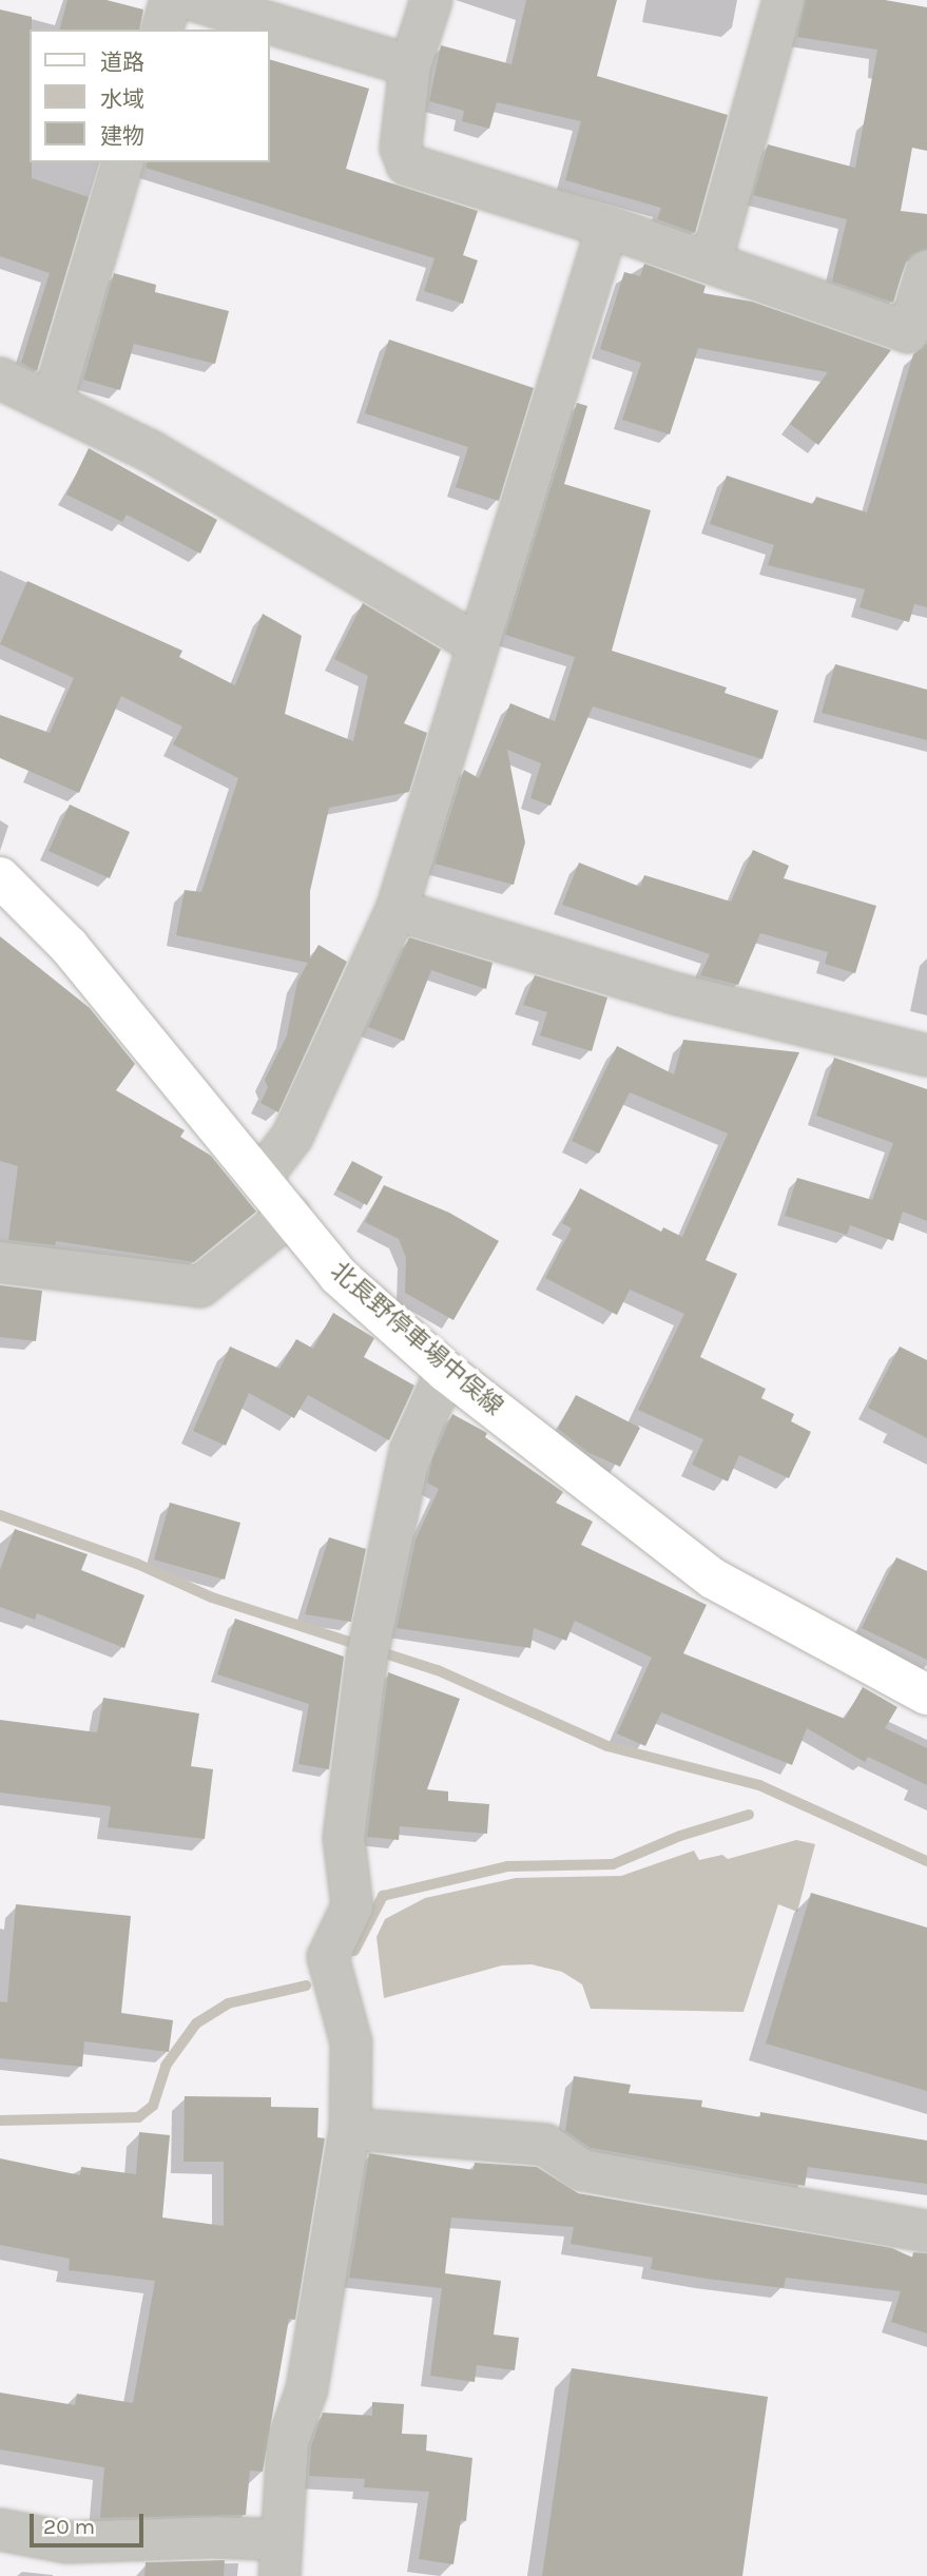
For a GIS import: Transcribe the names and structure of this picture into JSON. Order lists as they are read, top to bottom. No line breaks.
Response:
{"streets":{"main road":["北長野停車場中俣線"]},"legend":["道路","水域","建物"],"scale_bar":"20 m"}
